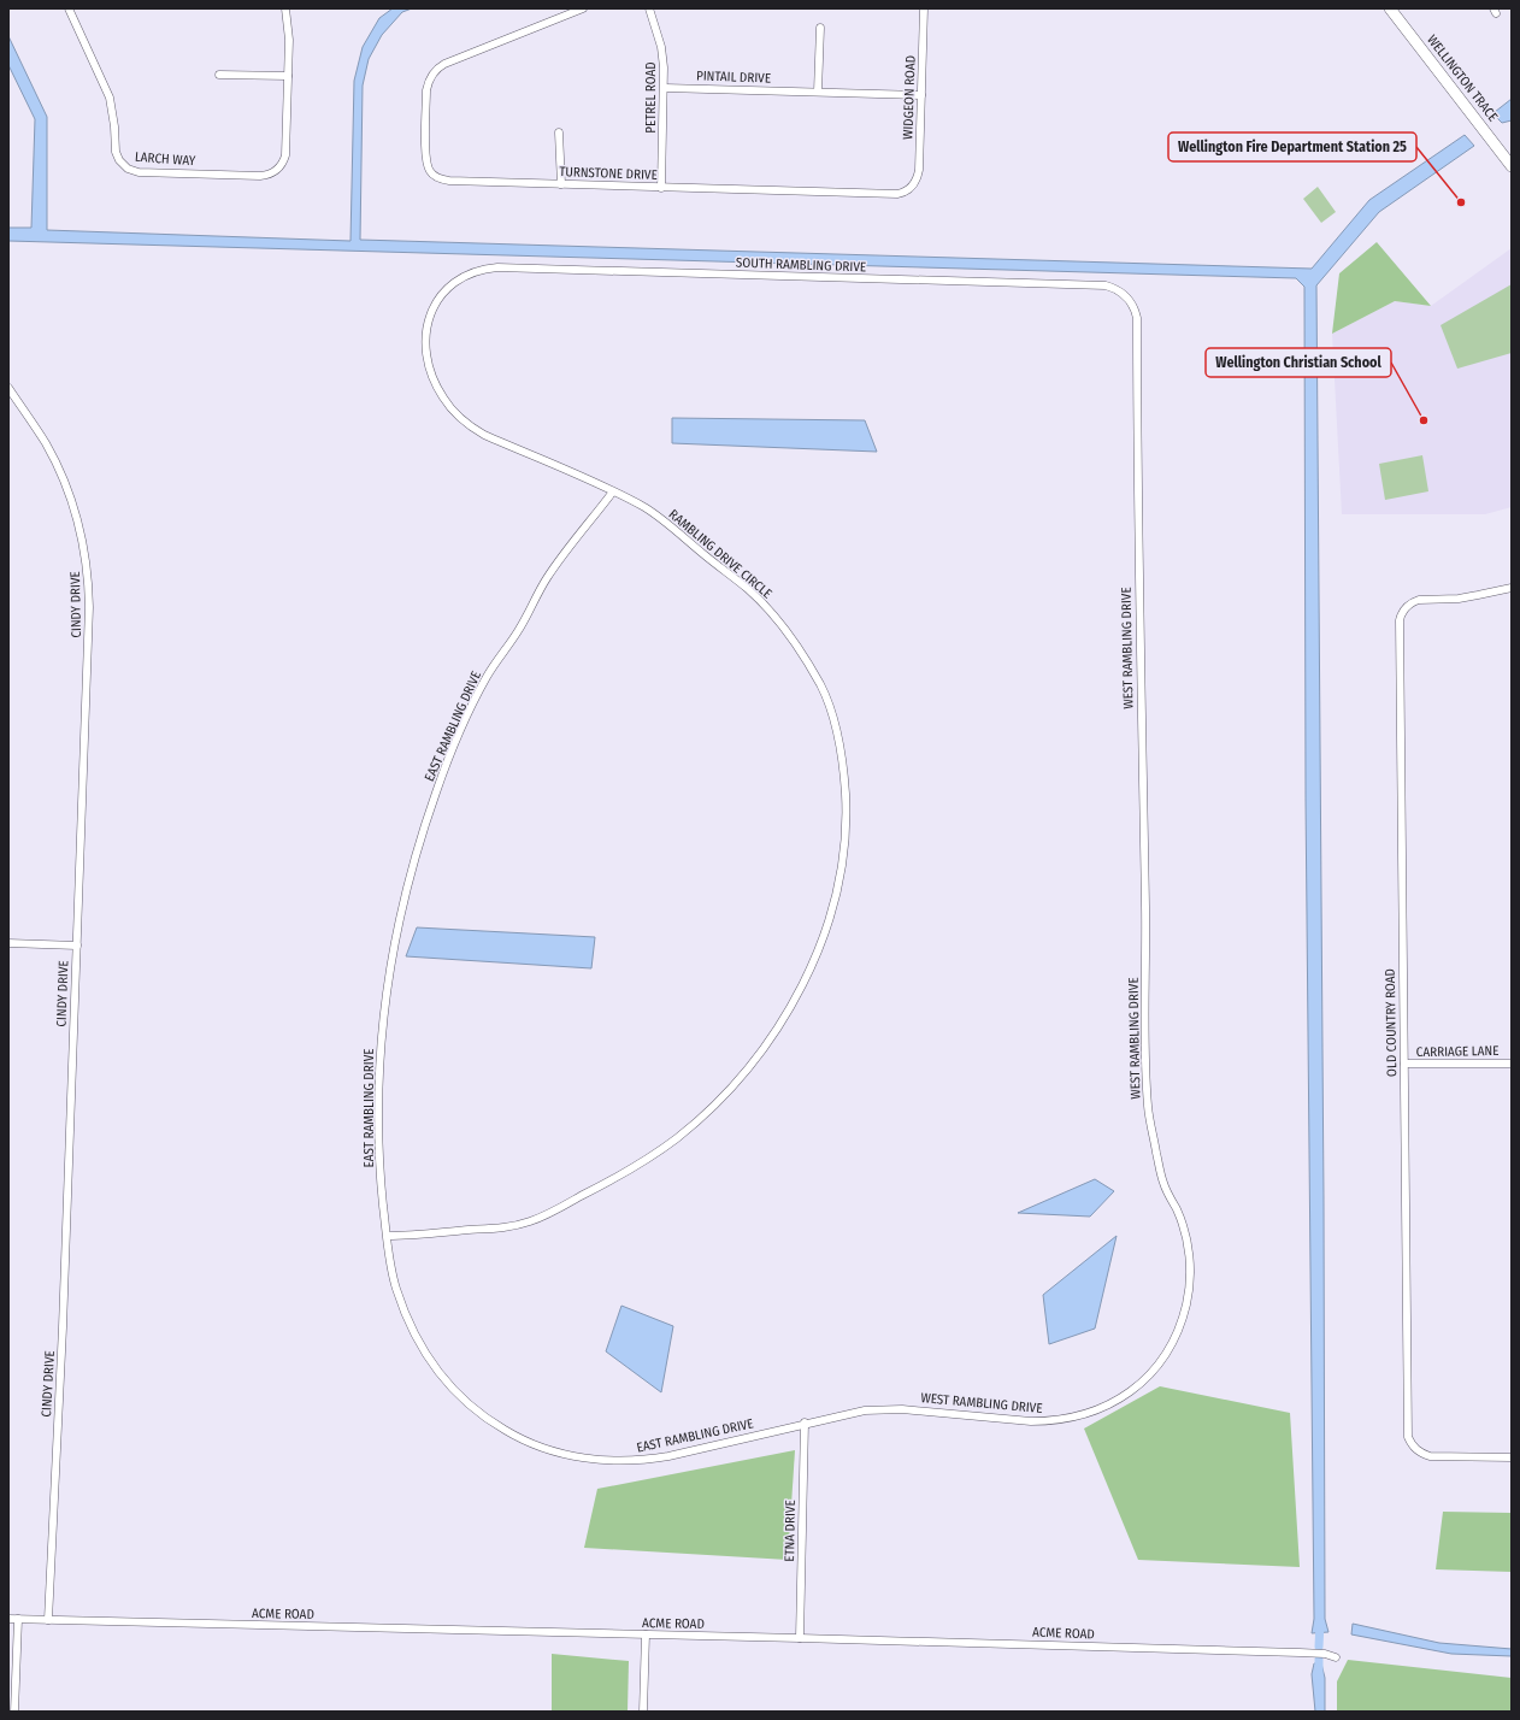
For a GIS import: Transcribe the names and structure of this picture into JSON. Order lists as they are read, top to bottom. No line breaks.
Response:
{"streets":{"street":["PINTAIL DRIVE","WELLINGTON TRACE","PETREL ROAD","WIDGEON ROAD","LARCH WAY","TURNSTONE DRIVE","SOUTH RAMBLING DRIVE","RAMBLING DRIVE CIRCLE","CINDY DRIVE","WEST RAMBLING DRIVE","EAST RAMBLING DRIVE","OLD COUNTRY ROAD","CARRIAGE LANE","ETNA DRIVE","ACME ROAD"]},"crossings":[["PINTAIL DRIVE","PETREL ROAD"],["PETREL ROAD","TURNSTONE DRIVE"],["WIDGEON ROAD","TURNSTONE DRIVE"],["SOUTH RAMBLING DRIVE","RAMBLING DRIVE CIRCLE"],["SOUTH RAMBLING DRIVE","WEST RAMBLING DRIVE"],["RAMBLING DRIVE CIRCLE","EAST RAMBLING DRIVE"],["CINDY DRIVE","ACME ROAD"],["WEST RAMBLING DRIVE","EAST RAMBLING DRIVE"],["WEST RAMBLING DRIVE","ETNA DRIVE"],["EAST RAMBLING DRIVE","ETNA DRIVE"],["OLD COUNTRY ROAD","CARRIAGE LANE"],["ETNA DRIVE","ACME ROAD"]],"places":["Wellington Fire Department Station 25","Wellington Christian School"]}
